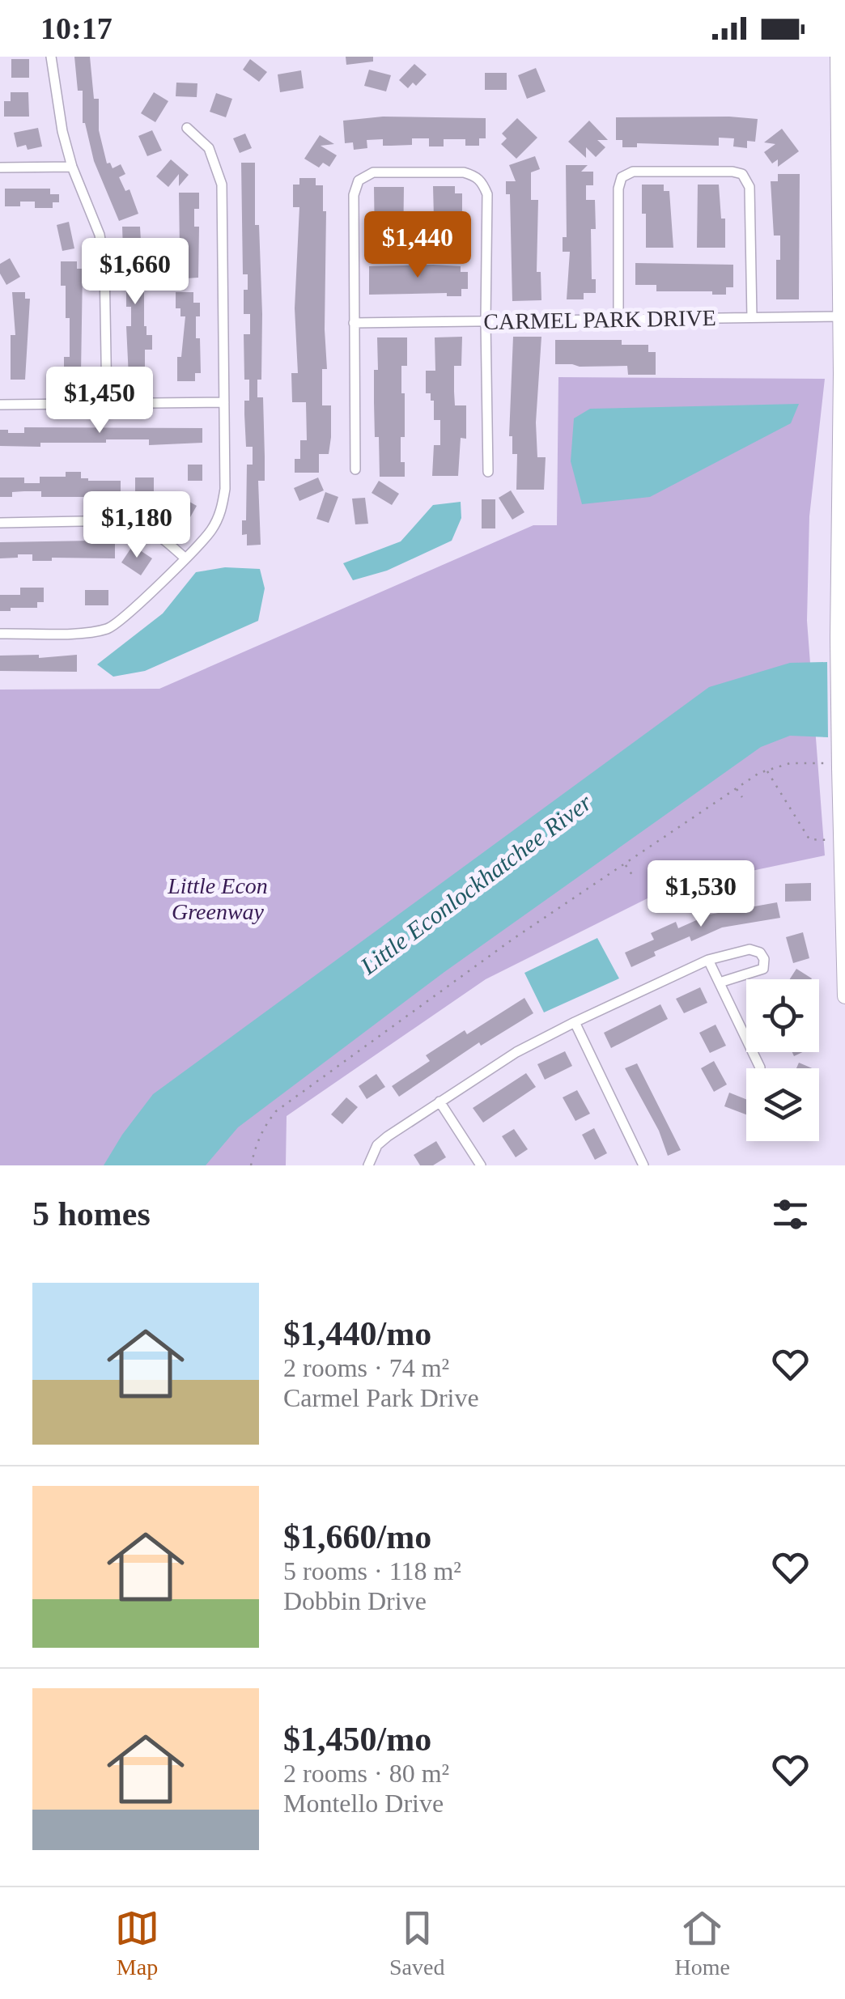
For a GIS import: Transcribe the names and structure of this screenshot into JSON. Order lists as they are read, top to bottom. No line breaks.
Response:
{"streets":{"street":["CARMEL PARK DRIVE"]},"water":["Little Econlockhatchee River"],"parks":["Little Econ Greenway"],"page":{"status":"10:17","price":["$1,440","$1,660","$1,450","$1,180","$1,530"],"heading":"5 homes","list":[{"name":"$1,440/mo","note":"2 rooms · 74 m² · Carmel Park Drive"},{"name":"$1,660/mo","note":"5 rooms · 118 m² · Dobbin Drive"},{"name":"$1,450/mo","note":"2 rooms · 80 m² · Montello Drive"}],"tabs":["Map","Saved","Home"]}}
